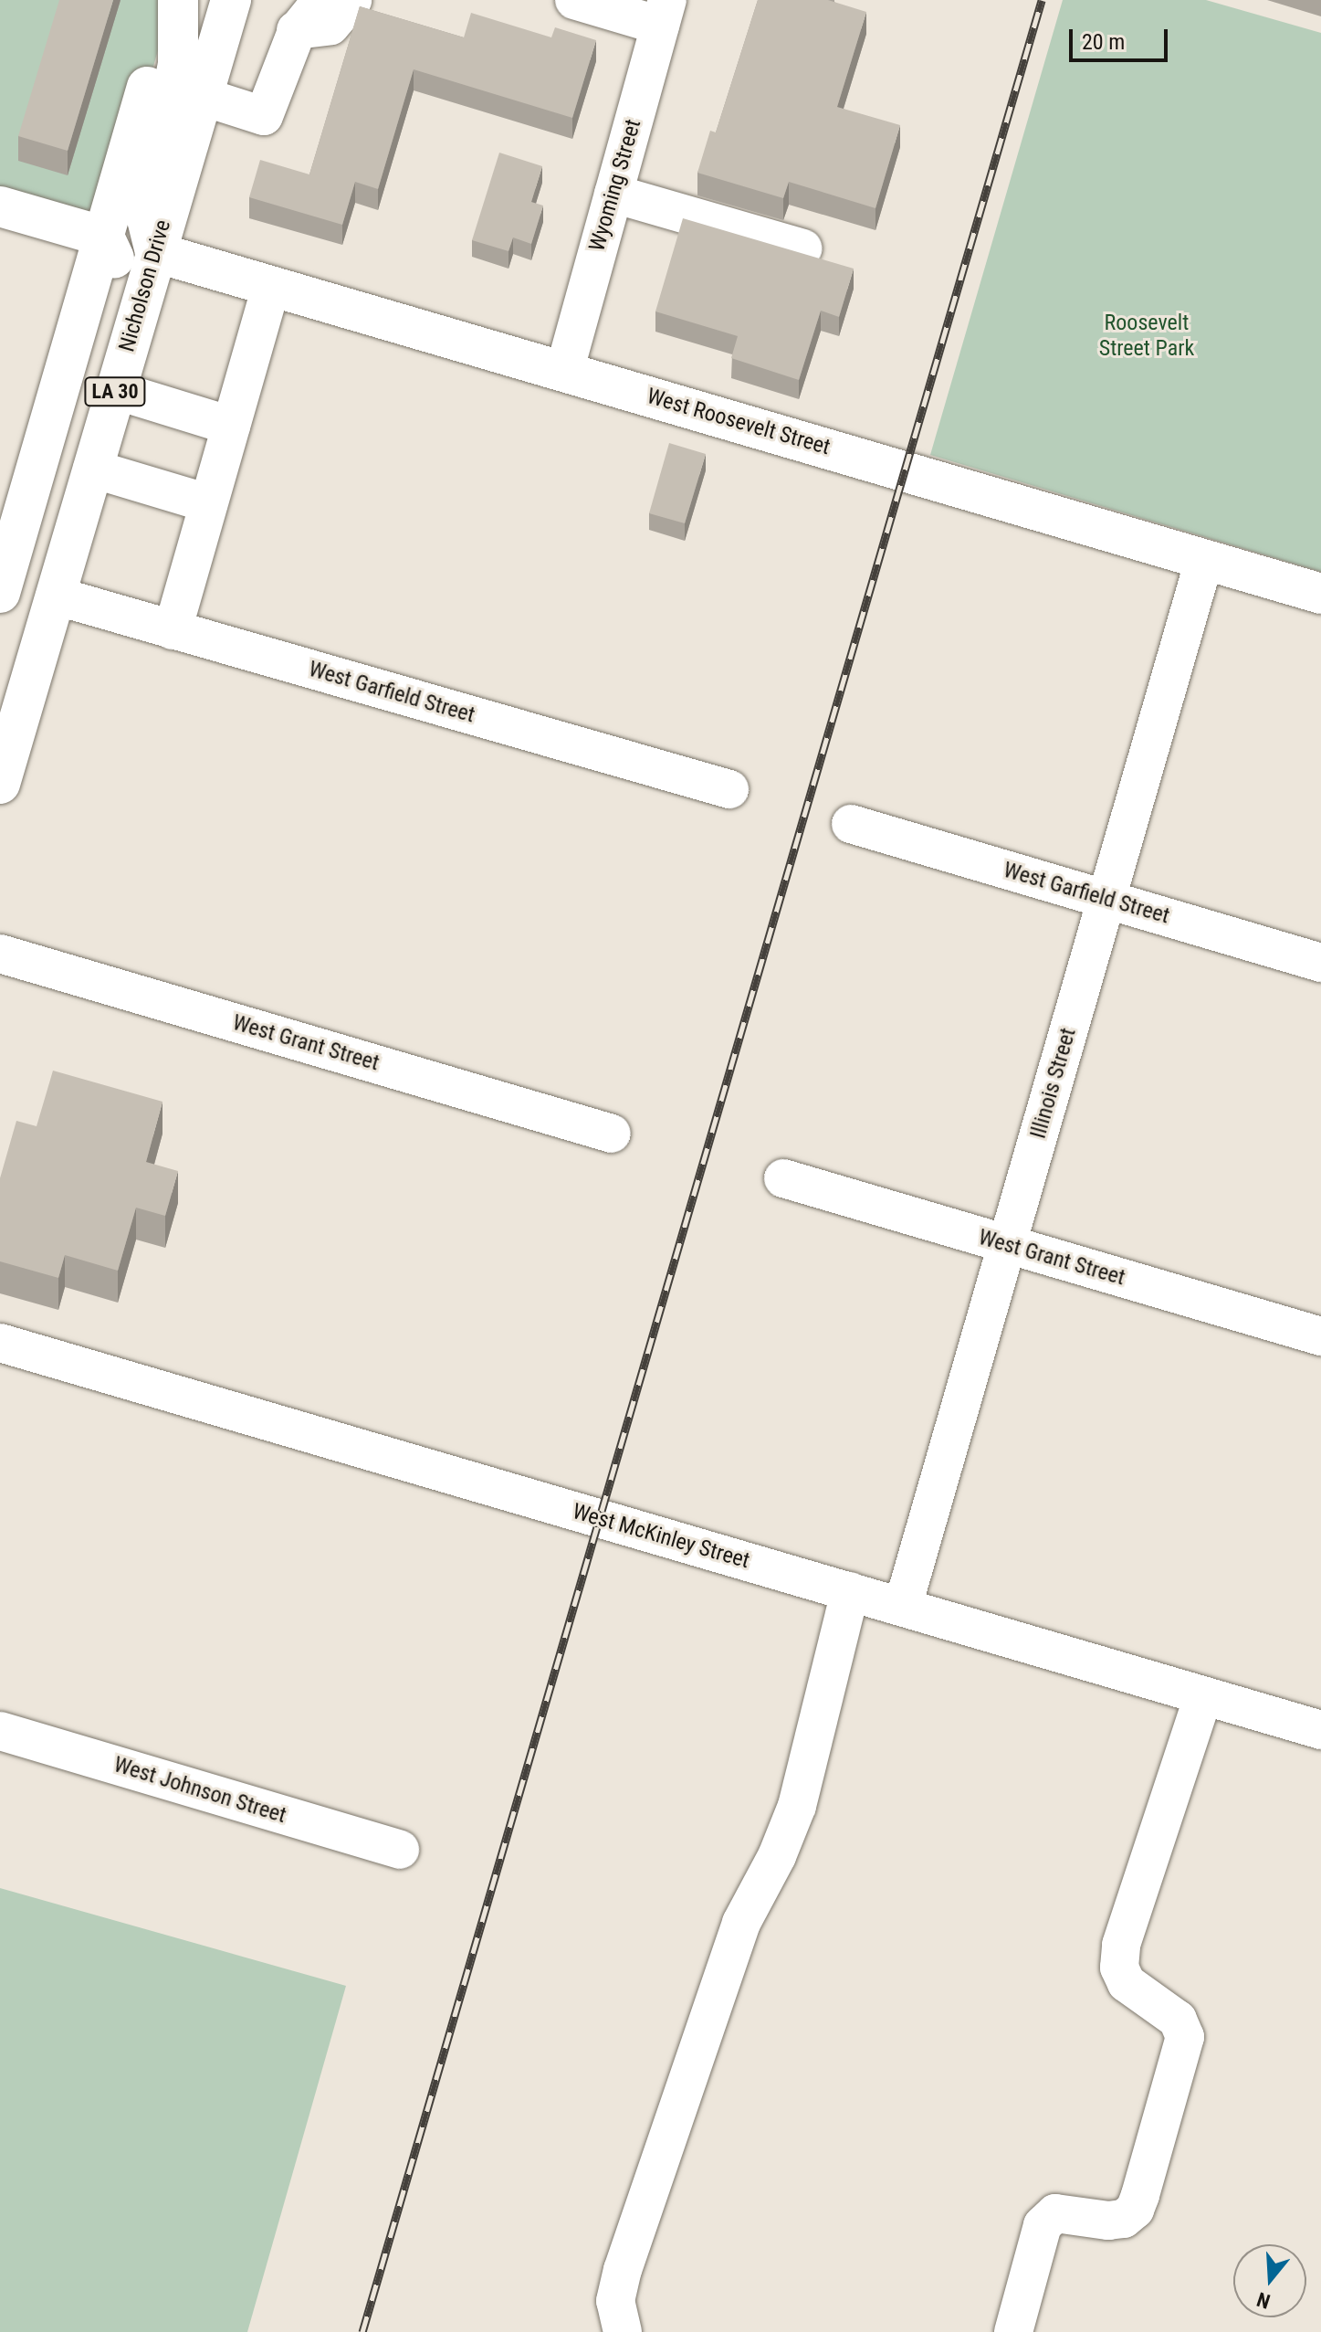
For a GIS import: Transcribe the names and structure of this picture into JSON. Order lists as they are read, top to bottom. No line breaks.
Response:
{"streets":{"main road":["Nicholson Drive","LA 30","West Roosevelt Street"],"street":["Wyoming Street","West Garfield Street","West Grant Street","Illinois Street","West McKinley Street","West Johnson Street"]},"crossings":[["Wyoming Street","West Roosevelt Street"],["Nicholson Drive","West Roosevelt Street"],["Nicholson Drive","West Garfield Street"],["West Roosevelt Street","Illinois Street"],["West Garfield Street","Illinois Street"],["West Grant Street","Illinois Street"],["Illinois Street","West McKinley Street"]],"parks":["Roosevelt Street Park"],"scale_bar":"20 m","north":"bottom"}
